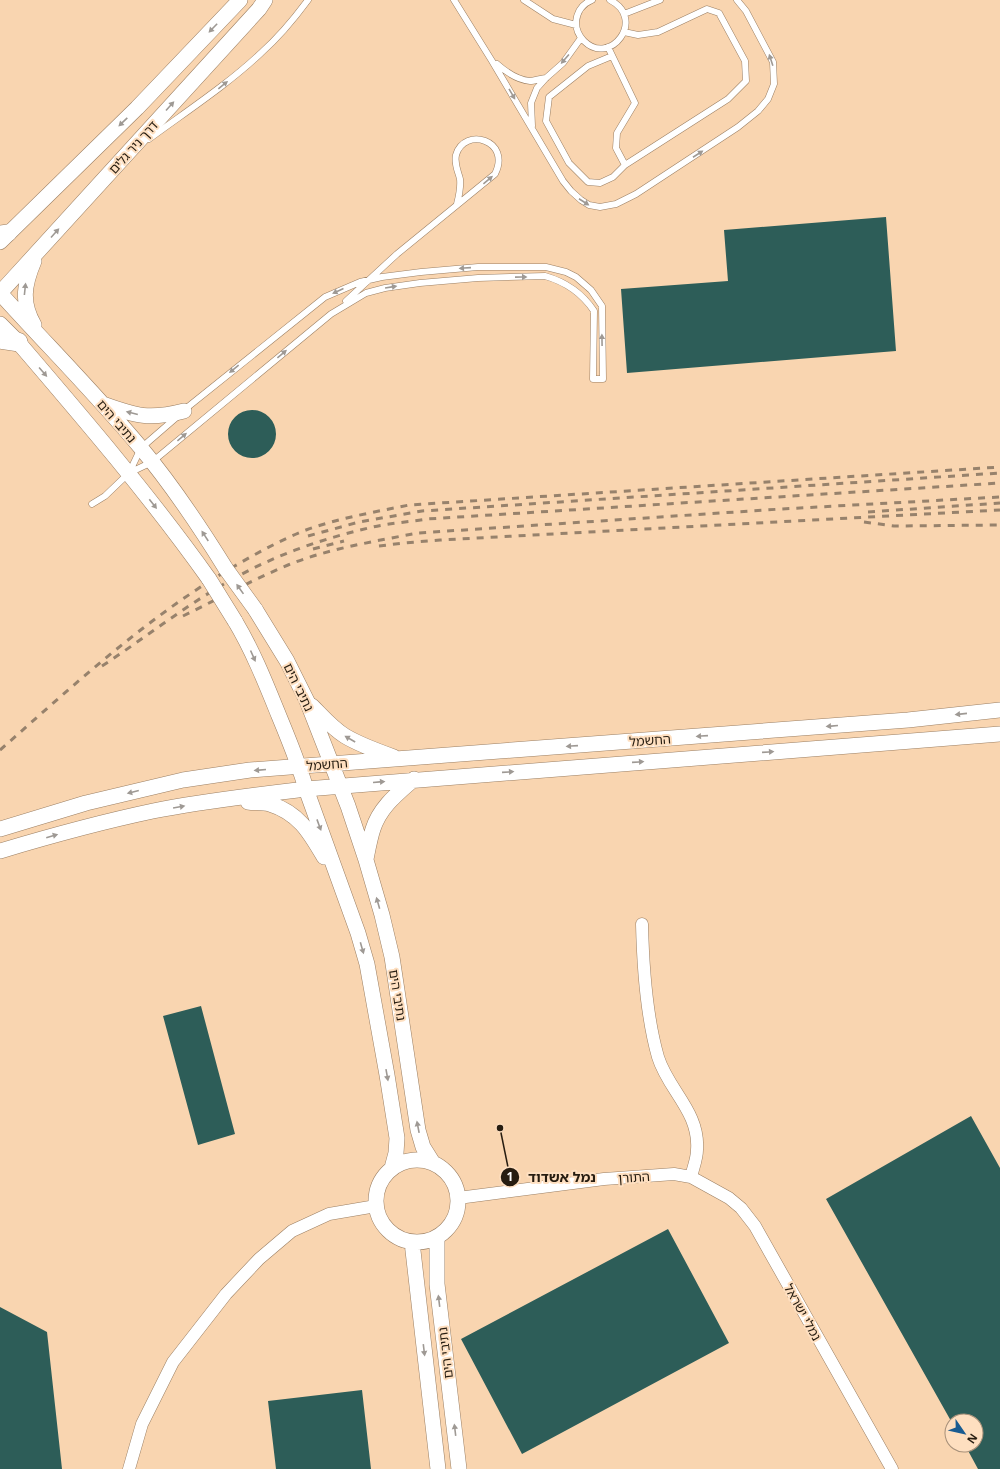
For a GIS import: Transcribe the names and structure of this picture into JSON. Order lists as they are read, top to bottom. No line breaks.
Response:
{"streets":{"street":["דרך ניר גלים","נתיבי הים","החשמל","התורן","נמלי ישראל"]},"crossings":[["דרך ניר גלים","נתיבי הים"],["נתיבי הים","החשמל"],["נתיבי הים","התורן"],["התורן","נמלי ישראל"]],"places":["נמל אשדוד"],"north":"bottom right"}
